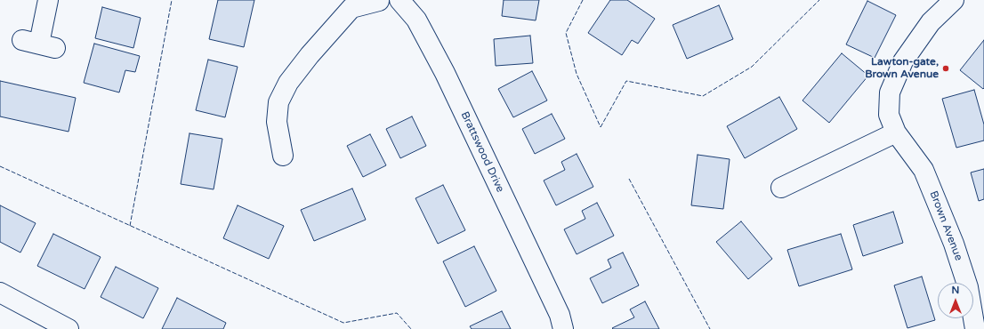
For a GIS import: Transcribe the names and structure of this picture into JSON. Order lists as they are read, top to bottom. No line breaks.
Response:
{"streets":{"street":["Brattswood Drive","Brown Avenue"]},"places":["Lawton-gate, Brown Avenue"],"north":"top"}
